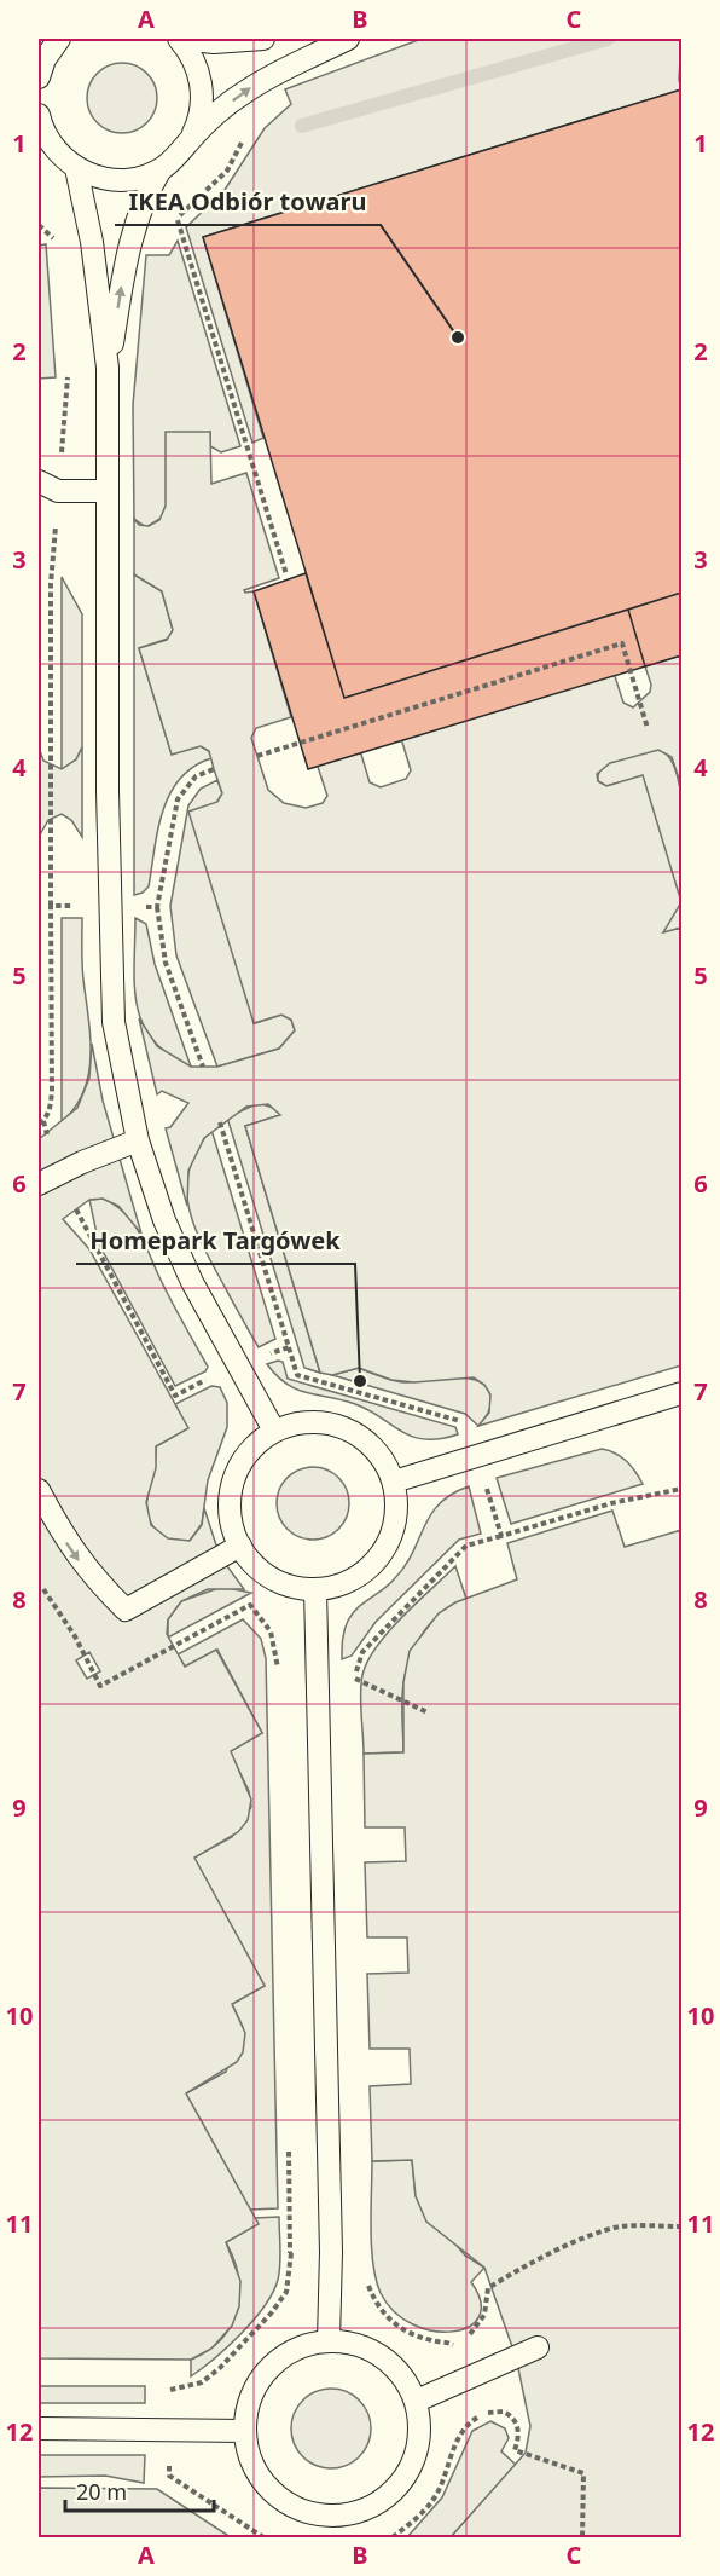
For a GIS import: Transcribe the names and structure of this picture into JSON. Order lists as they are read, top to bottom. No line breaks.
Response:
{"places":["IKEA Odbiór towaru","Homepark Targówek"],"scale_bar":"20 m","grid":{"columns":["A","B","C"],"rows":["1","2","3","4","5","6","7","8","9","10","11","12"]}}
